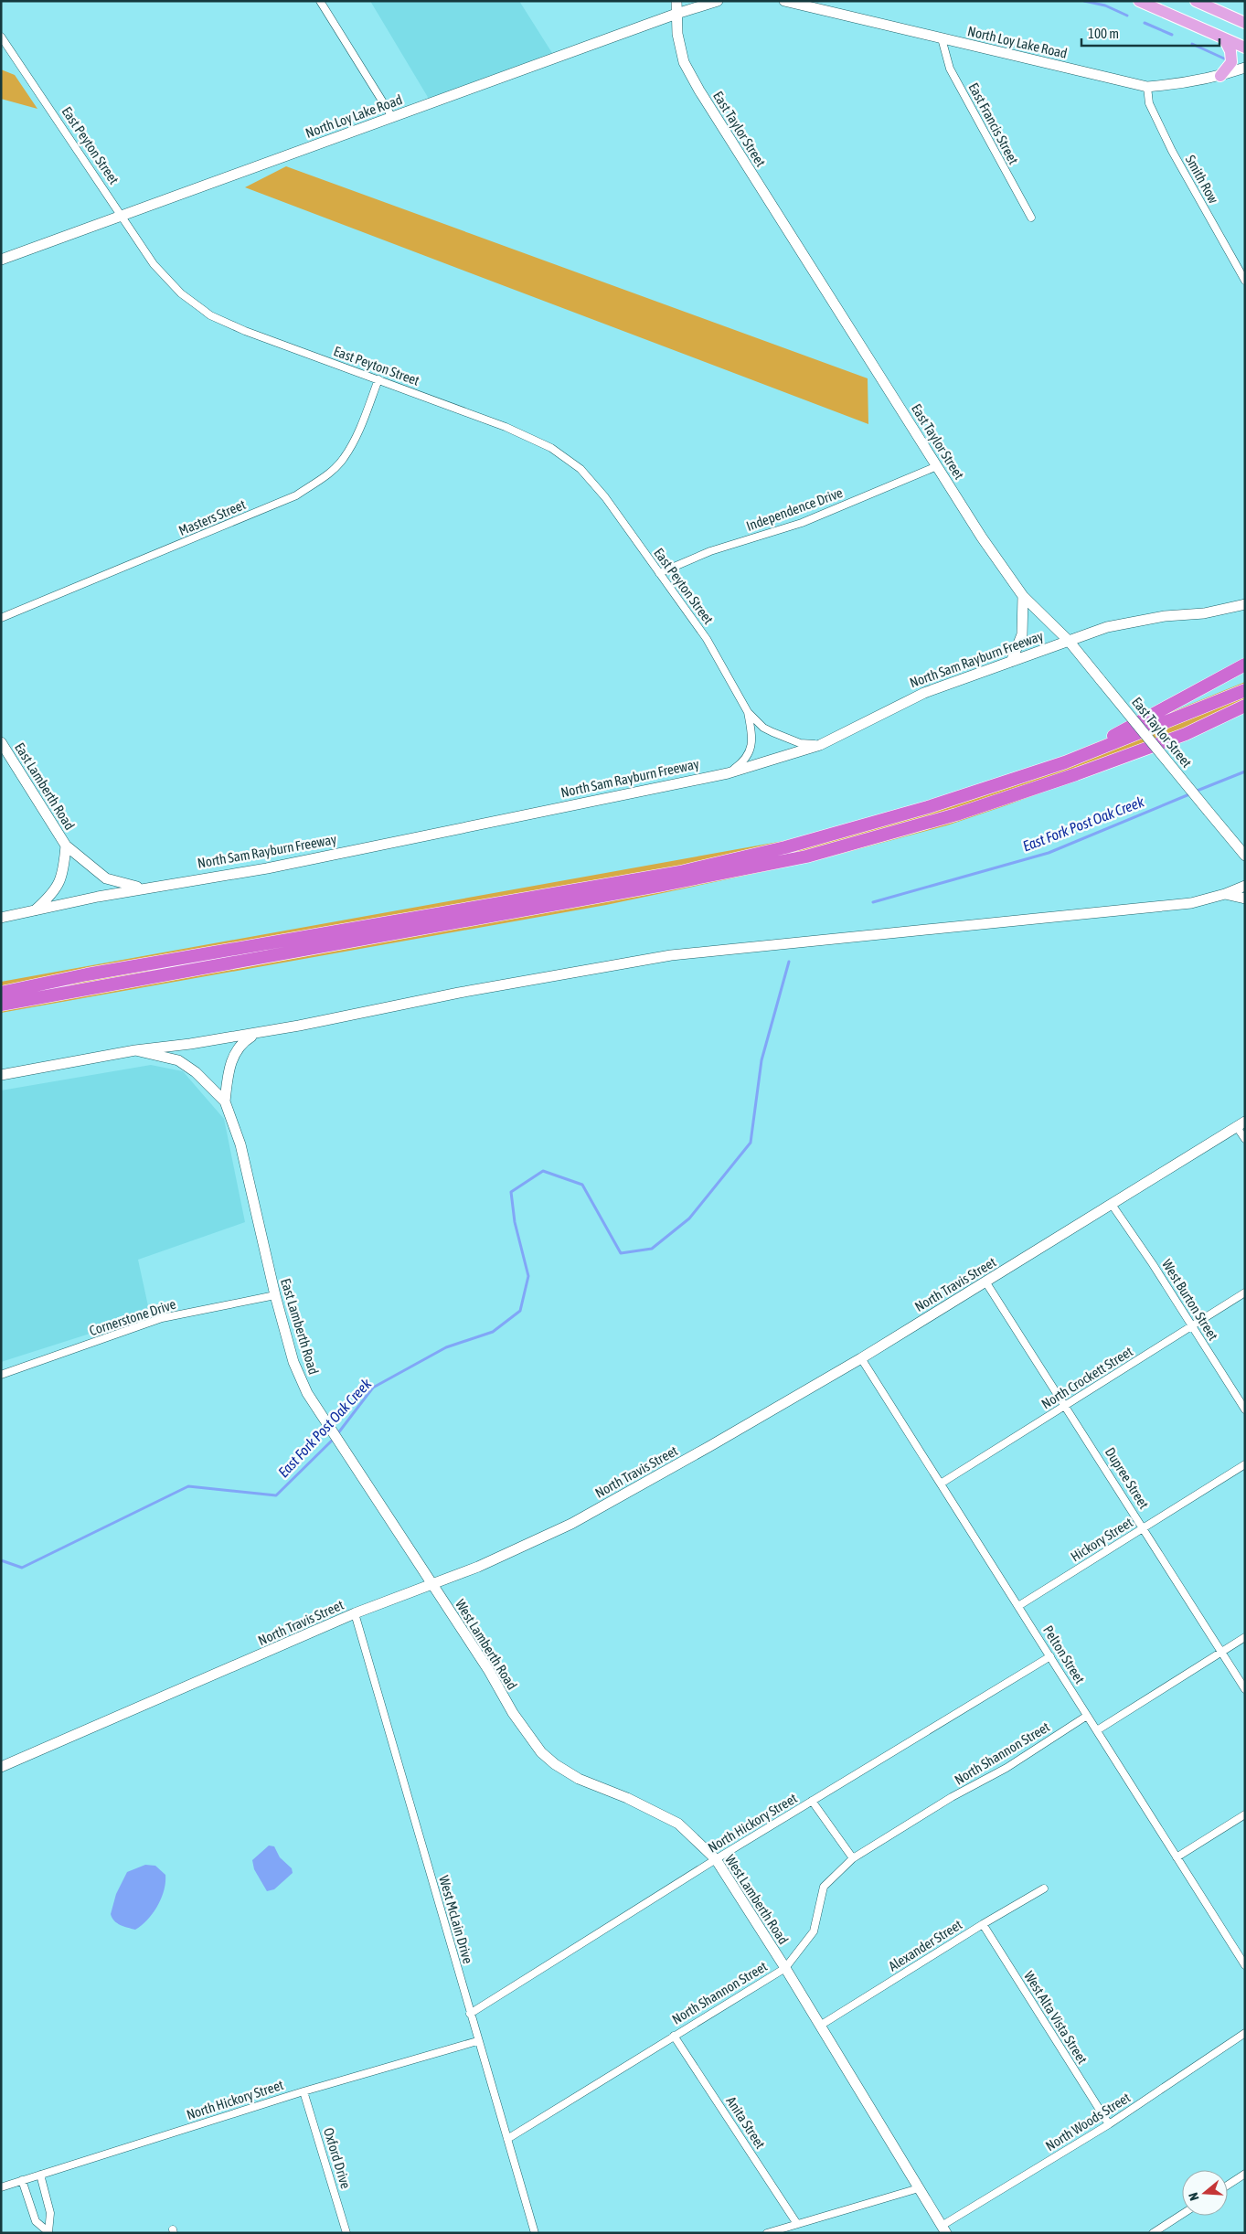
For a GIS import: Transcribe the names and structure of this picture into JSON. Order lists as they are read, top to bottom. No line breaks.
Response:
{"streets":{"main road":["North Loy Lake Road","East Taylor Street","North Sam Rayburn Freeway","East Lamberth Road","North Travis Street","West Lamberth Road"],"street":["East Francis Street","East Peyton Street","Smith Row","Independence Drive","Masters Street","West Burton Street","Cornerstone Drive","North Crockett Street","Dupree Street","Hickory Street","Pelton Street","North Shannon Street","North Hickory Street","West McLain Drive","Alexander Street","West Alta Vista Street","North Woods Street","Anita Street","Oxford Drive"]},"crossings":[["North Loy Lake Road","East Francis Street"],["North Loy Lake Road","East Taylor Street"],["North Loy Lake Road","East Peyton Street"],["North Loy Lake Road","Smith Row"],["East Taylor Street","Independence Drive"],["East Taylor Street","North Sam Rayburn Freeway"],["East Peyton Street","Independence Drive"],["East Peyton Street","Masters Street"],["East Peyton Street","North Sam Rayburn Freeway"],["North Sam Rayburn Freeway","East Lamberth Road"],["East Lamberth Road","North Travis Street"],["East Lamberth Road","Cornerstone Drive"],["East Lamberth Road","West Lamberth Road"],["North Travis Street","West Burton Street"],["North Travis Street","Dupree Street"],["North Travis Street","West Lamberth Road"],["North Travis Street","Pelton Street"],["North Travis Street","West McLain Drive"],["West Burton Street","North Crockett Street"],["North Crockett Street","Dupree Street"],["North Crockett Street","Pelton Street"],["Dupree Street","Hickory Street"],["Hickory Street","Pelton Street"],["West Lamberth Road","North Shannon Street"],["West Lamberth Road","North Hickory Street"],["West Lamberth Road","Alexander Street"],["West Lamberth Road","North Woods Street"],["Pelton Street","North Shannon Street"],["Pelton Street","North Hickory Street"],["North Shannon Street","West McLain Drive"],["North Shannon Street","Anita Street"],["North Hickory Street","West McLain Drive"],["North Hickory Street","Oxford Drive"],["Alexander Street","West Alta Vista Street"],["West Alta Vista Street","North Woods Street"]],"water":["East Fork Post Oak Creek"],"scale_bar":"100 m","north":"left"}
